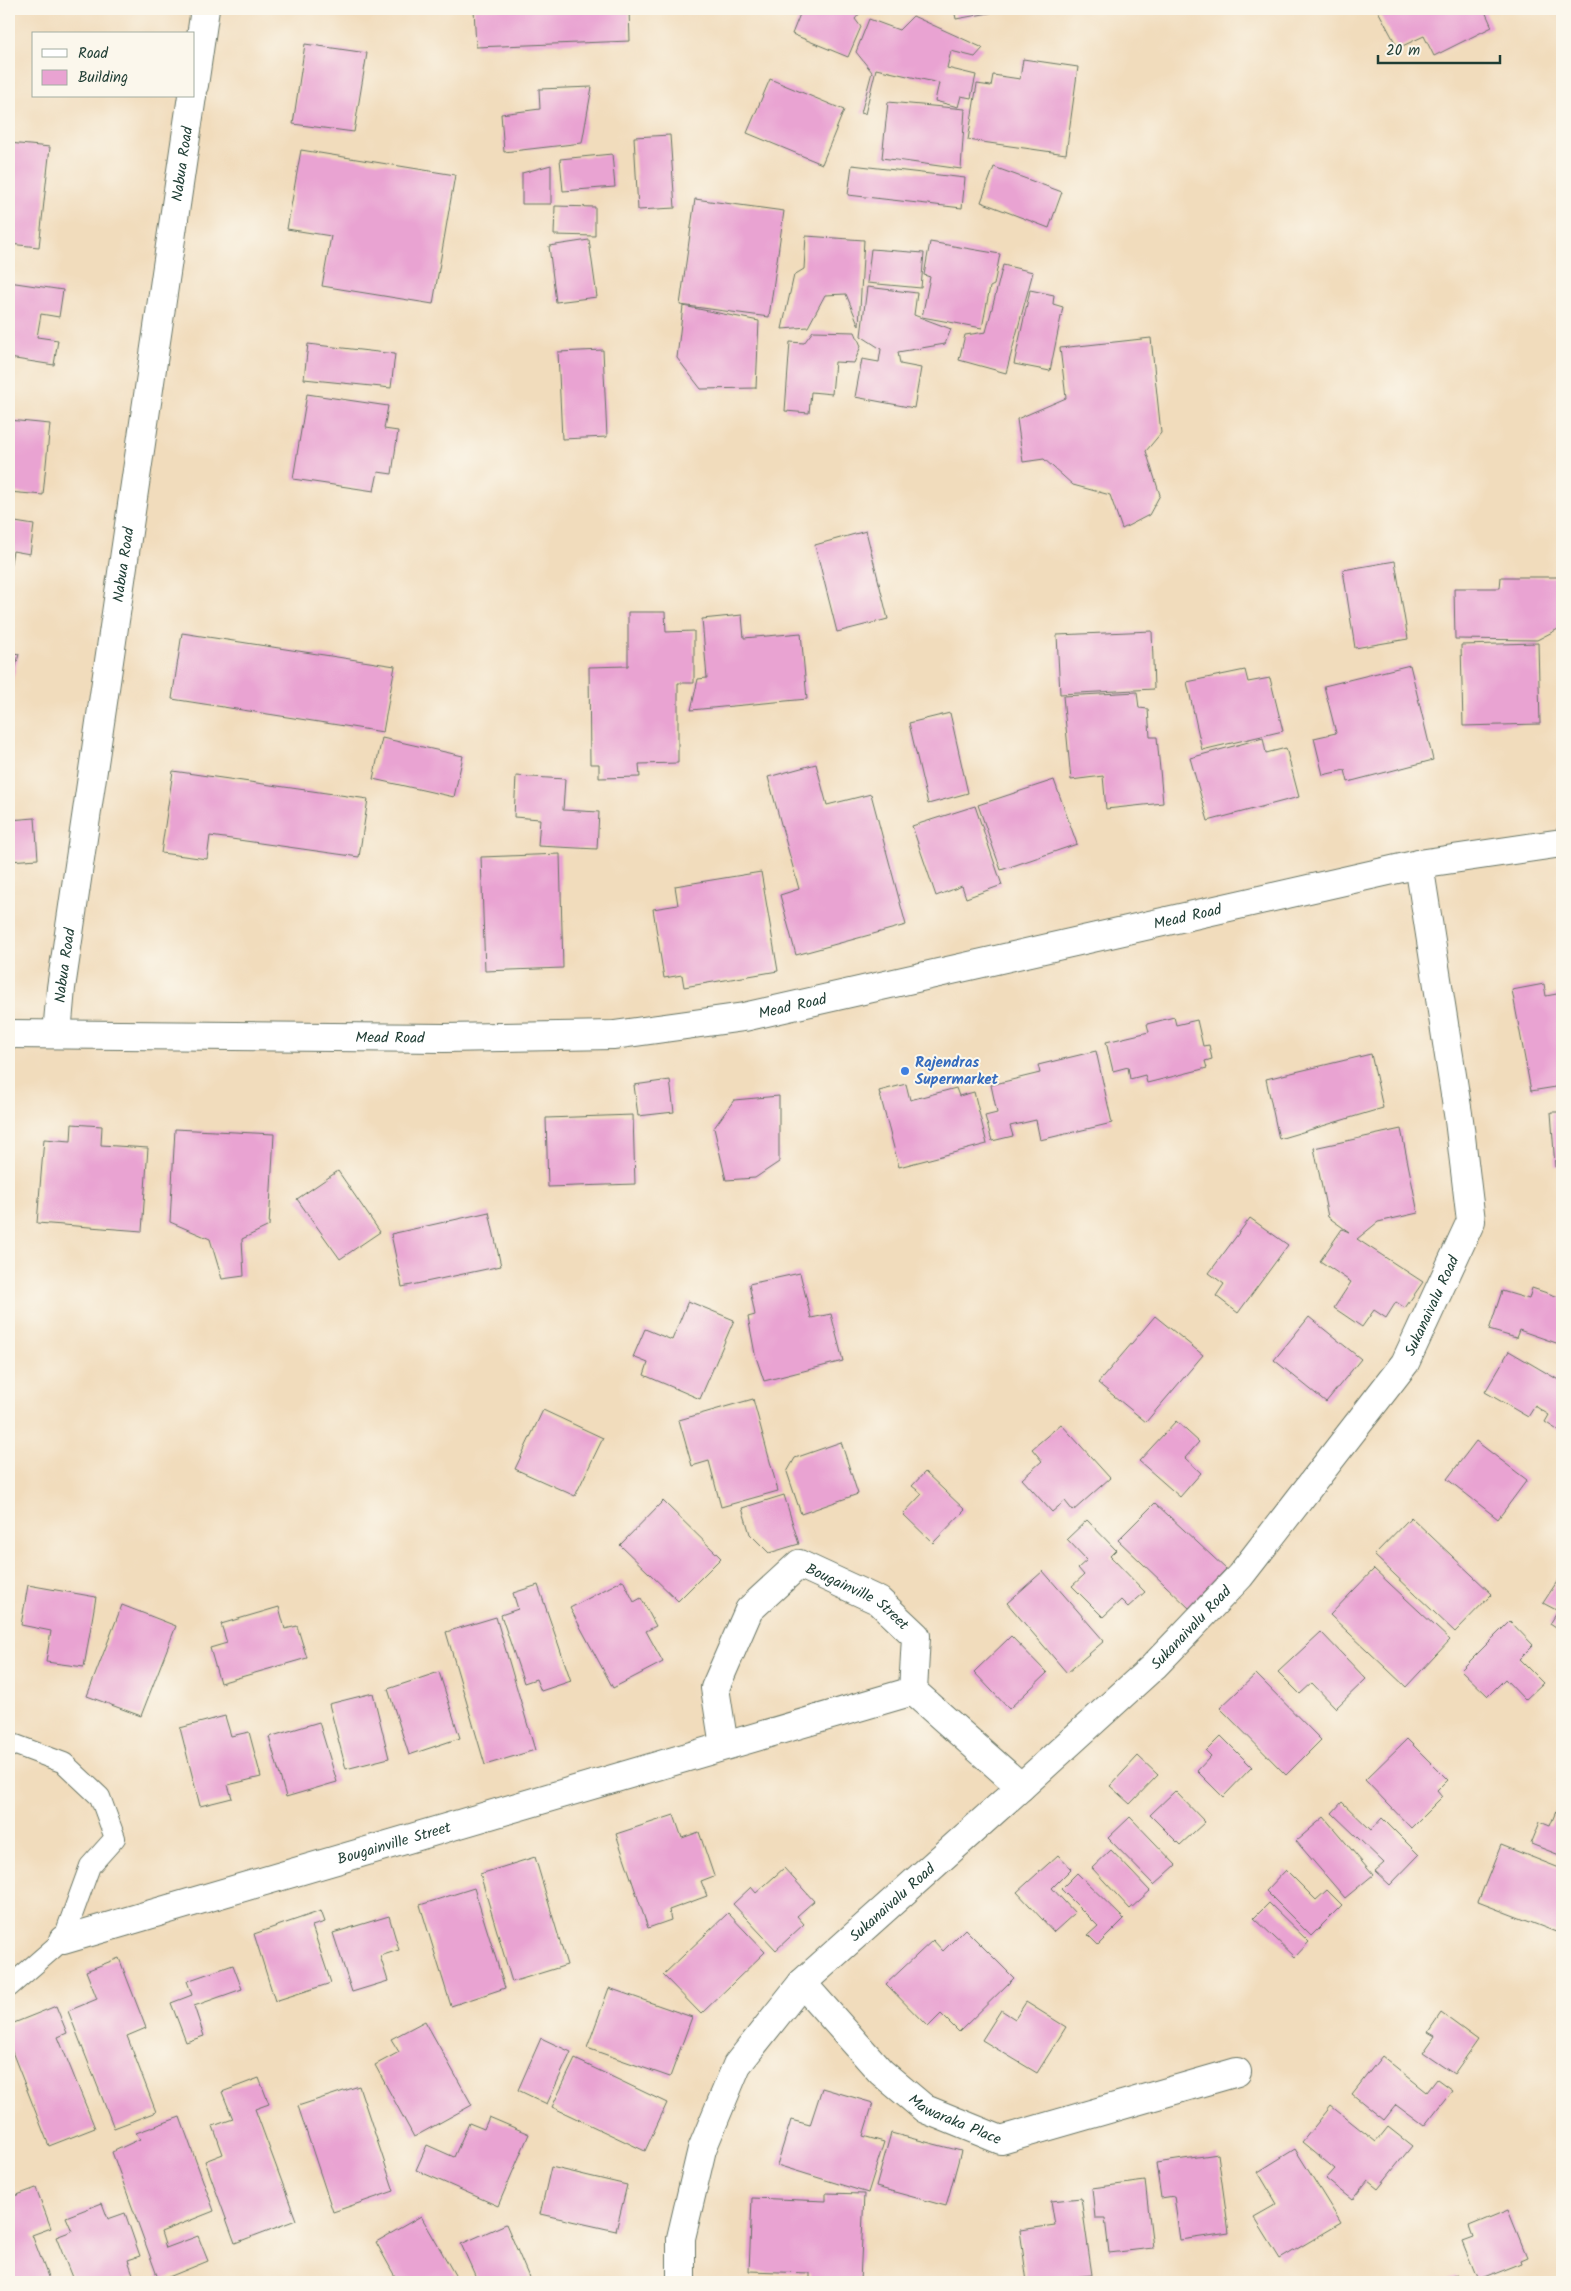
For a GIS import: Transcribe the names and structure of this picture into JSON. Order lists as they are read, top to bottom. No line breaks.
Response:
{"streets":{"main road":["Nabua Road","Mead Road","Sukanaivalu Road","Bougainville Street","Mawaraka Place"]},"crossings":[["Nabua Road","Mead Road"],["Mead Road","Sukanaivalu Road"],["Sukanaivalu Road","Mawaraka Place"]],"places":["Rajendras Supermarket"],"legend":["Road","Building"],"scale_bar":"20 m"}
